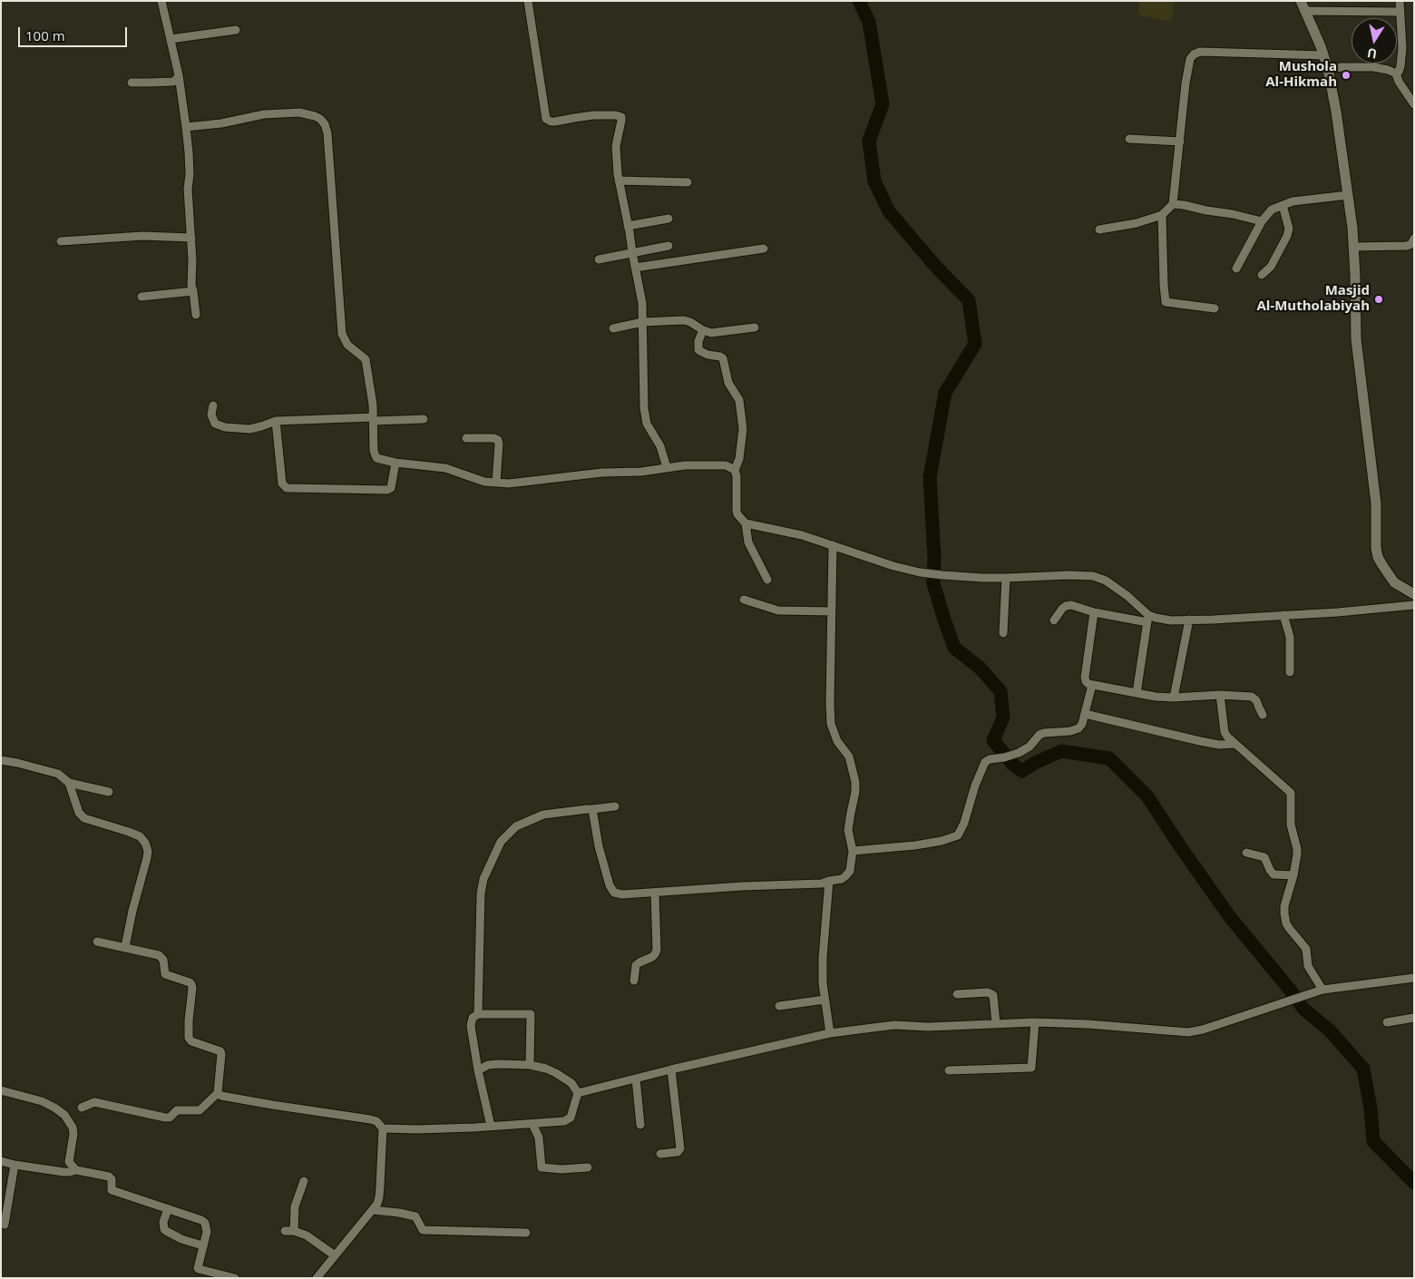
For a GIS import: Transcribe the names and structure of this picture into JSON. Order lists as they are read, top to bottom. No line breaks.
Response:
{"places":["Mushola Al-Hikmah","Masjid Al-Mutholabiyah"],"scale_bar":"100 m","north":"bottom"}
